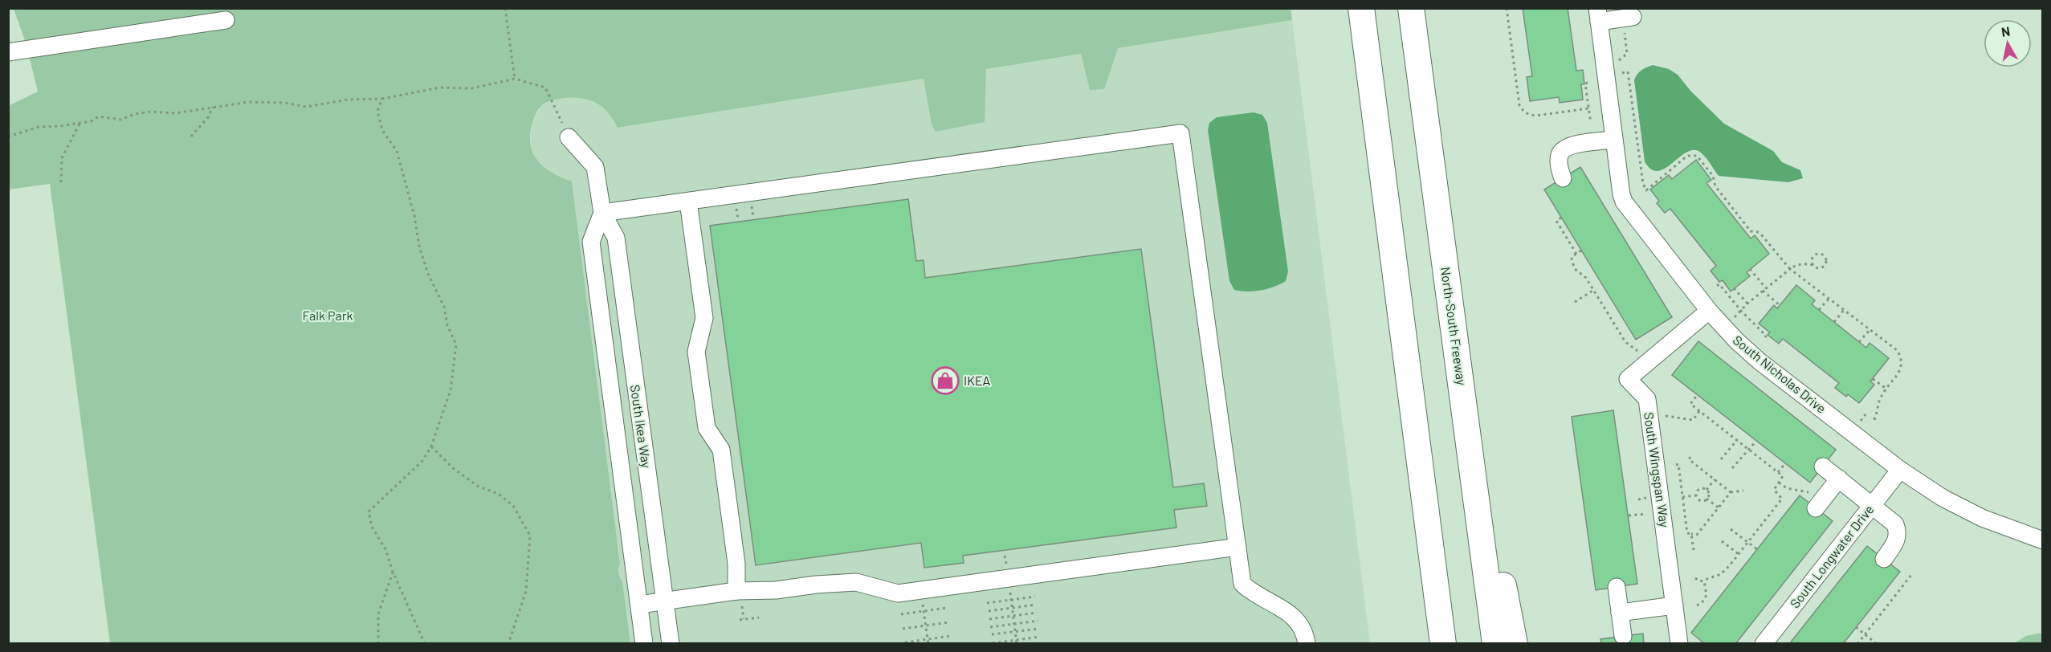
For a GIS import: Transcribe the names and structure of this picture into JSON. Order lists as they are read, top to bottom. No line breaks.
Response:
{"streets":{"highway":["North-South Freeway"],"street":["South Nicholas Drive","South Ikea Way","South Wingspan Way","South Longwater Drive"]},"crossings":[["South Nicholas Drive","South Wingspan Way"],["South Nicholas Drive","South Longwater Drive"]],"parks":["Falk Park"],"places":{"shop":["IKEA"]},"north":"top"}
